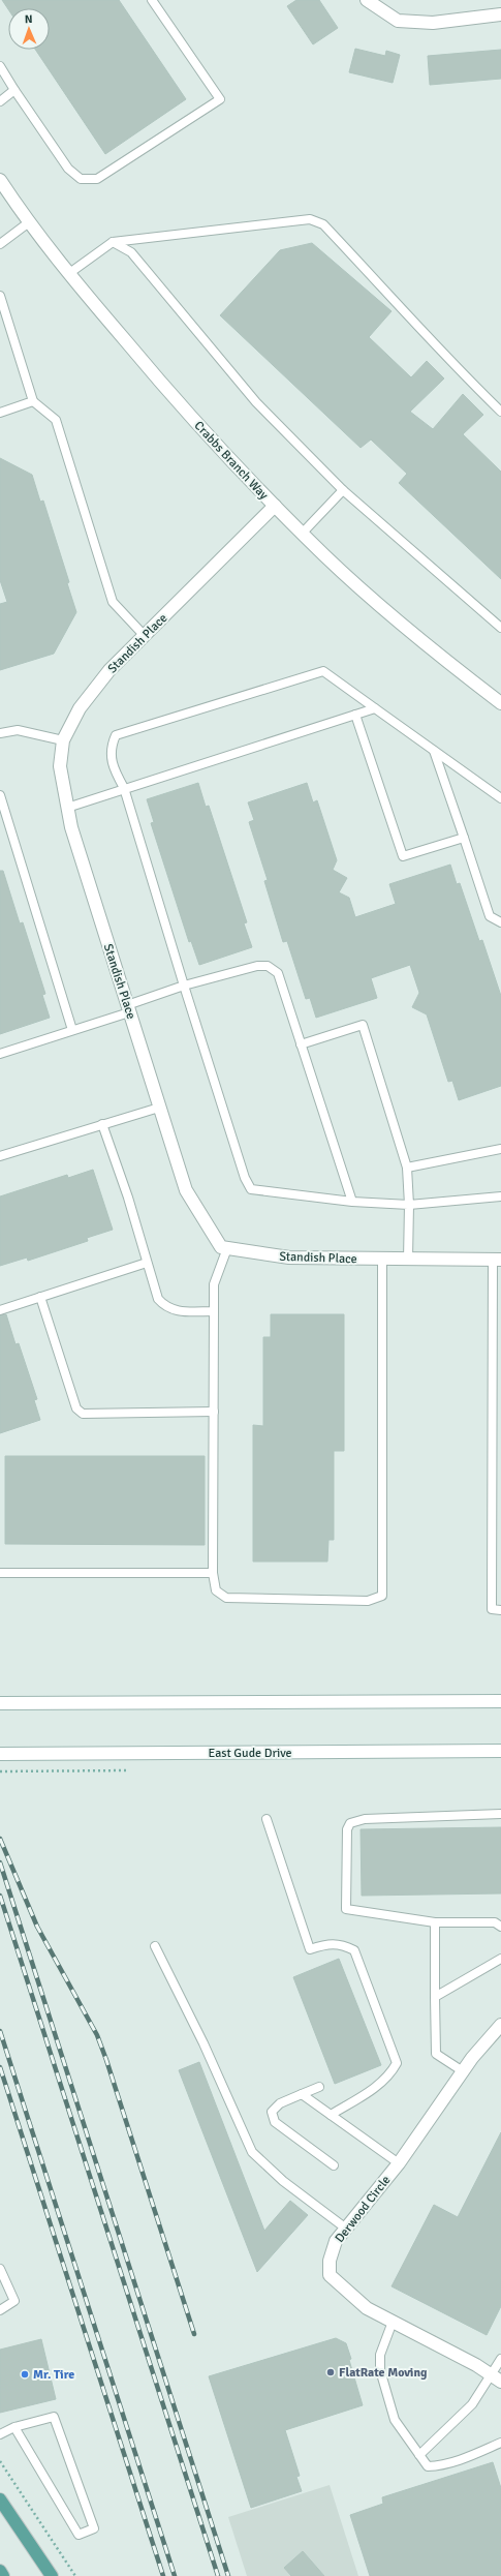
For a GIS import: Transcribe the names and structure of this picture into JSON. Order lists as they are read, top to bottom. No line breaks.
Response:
{"streets":{"street":["Crabbs Branch Way","Standish Place","East Gude Drive","Derwood Circle"]},"crossings":[["Crabbs Branch Way","Standish Place"]],"places":["FlatRate Moving","Mr. Tire"],"north":"top"}
